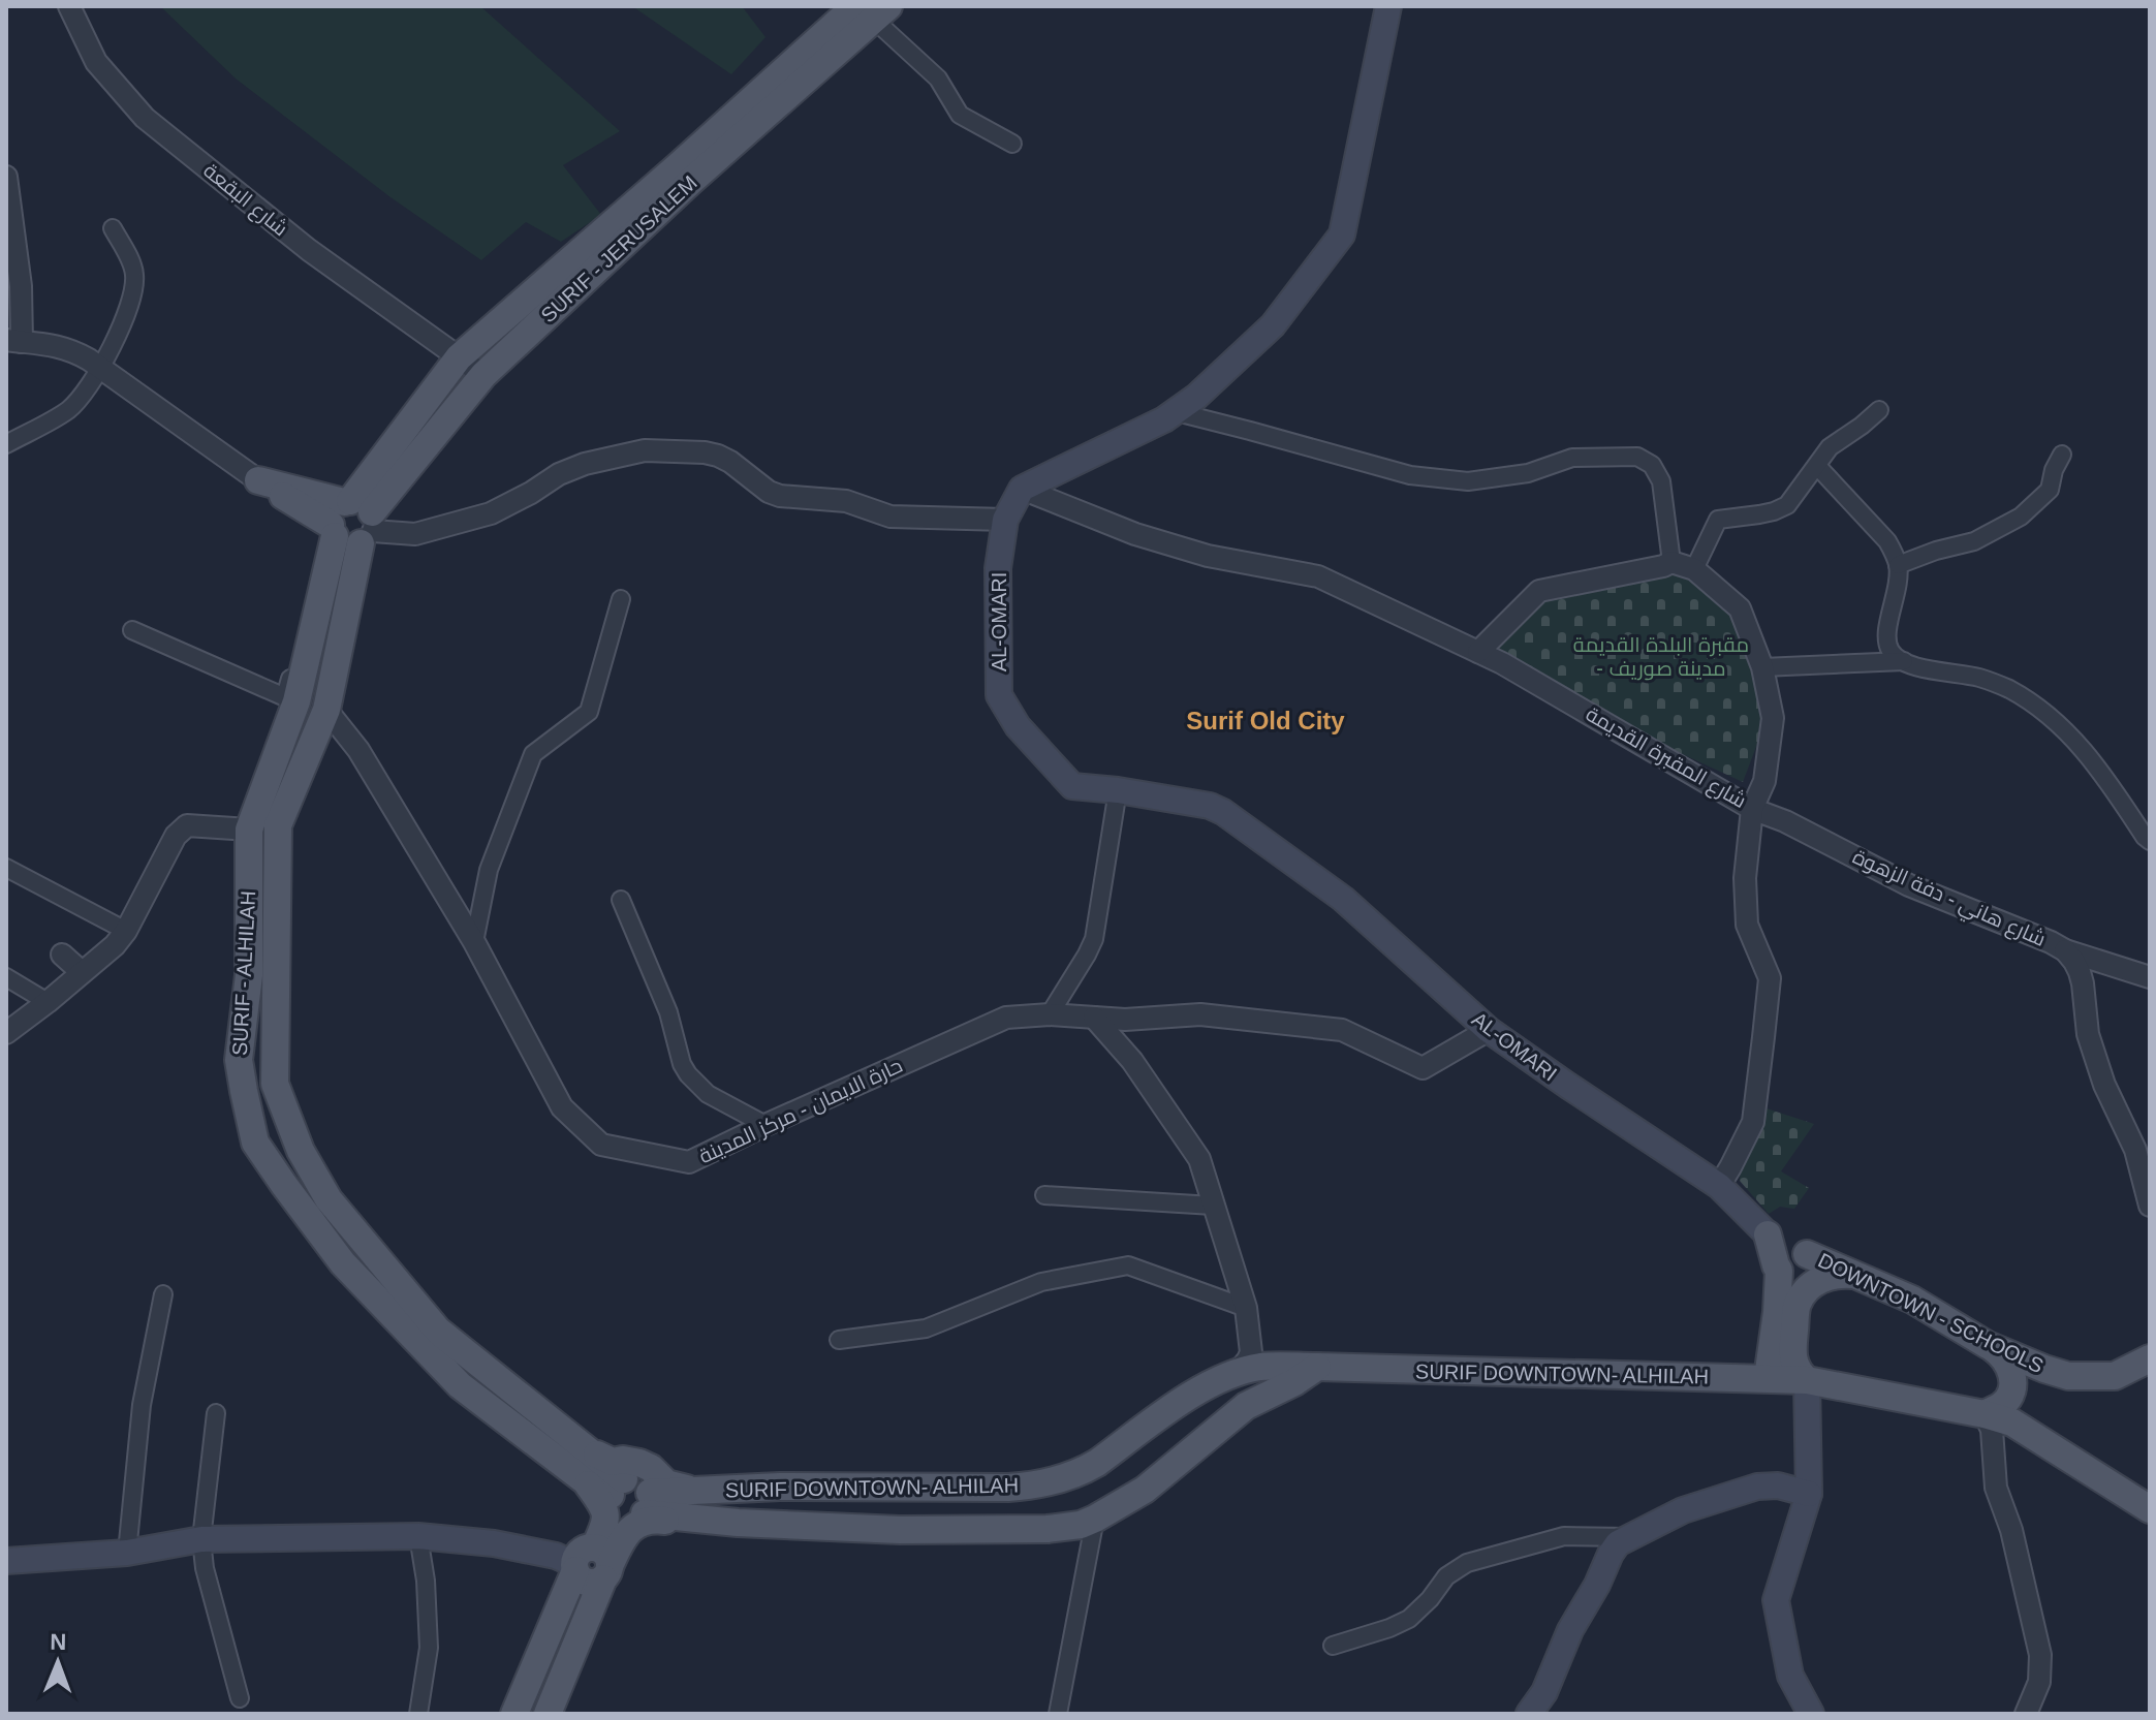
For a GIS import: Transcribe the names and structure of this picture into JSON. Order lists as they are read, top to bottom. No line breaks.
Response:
{"streets":{"main road":["SURIF - JERUSALEM","AL-OMARI","SURIF - ALHILAH","DOWNTOWN - SCHOOLS","SURIF DOWNTOWN- ALHILAH"],"street":["شارع البقعة","شارع المقبرة القديمة","شارع هاني - دفة الزهوة","حارة الايمان - مركز المدينة"]},"crossings":[["شارع البقعة","SURIF - JERUSALEM"],["SURIF - JERUSALEM","SURIF - ALHILAH"],["AL-OMARI","شارع المقبرة القديمة"],["AL-OMARI","حارة الايمان - مركز المدينة"],["AL-OMARI","DOWNTOWN - SCHOOLS"],["شارع المقبرة القديمة","شارع هاني - دفة الزهوة"],["SURIF - ALHILAH","حارة الايمان - مركز المدينة"],["SURIF - ALHILAH","SURIF DOWNTOWN- ALHILAH"]],"districts":["Surif Old City"],"parks":["مقبرة البلدة القديمة - مدينة صوريف"],"north":"top"}
